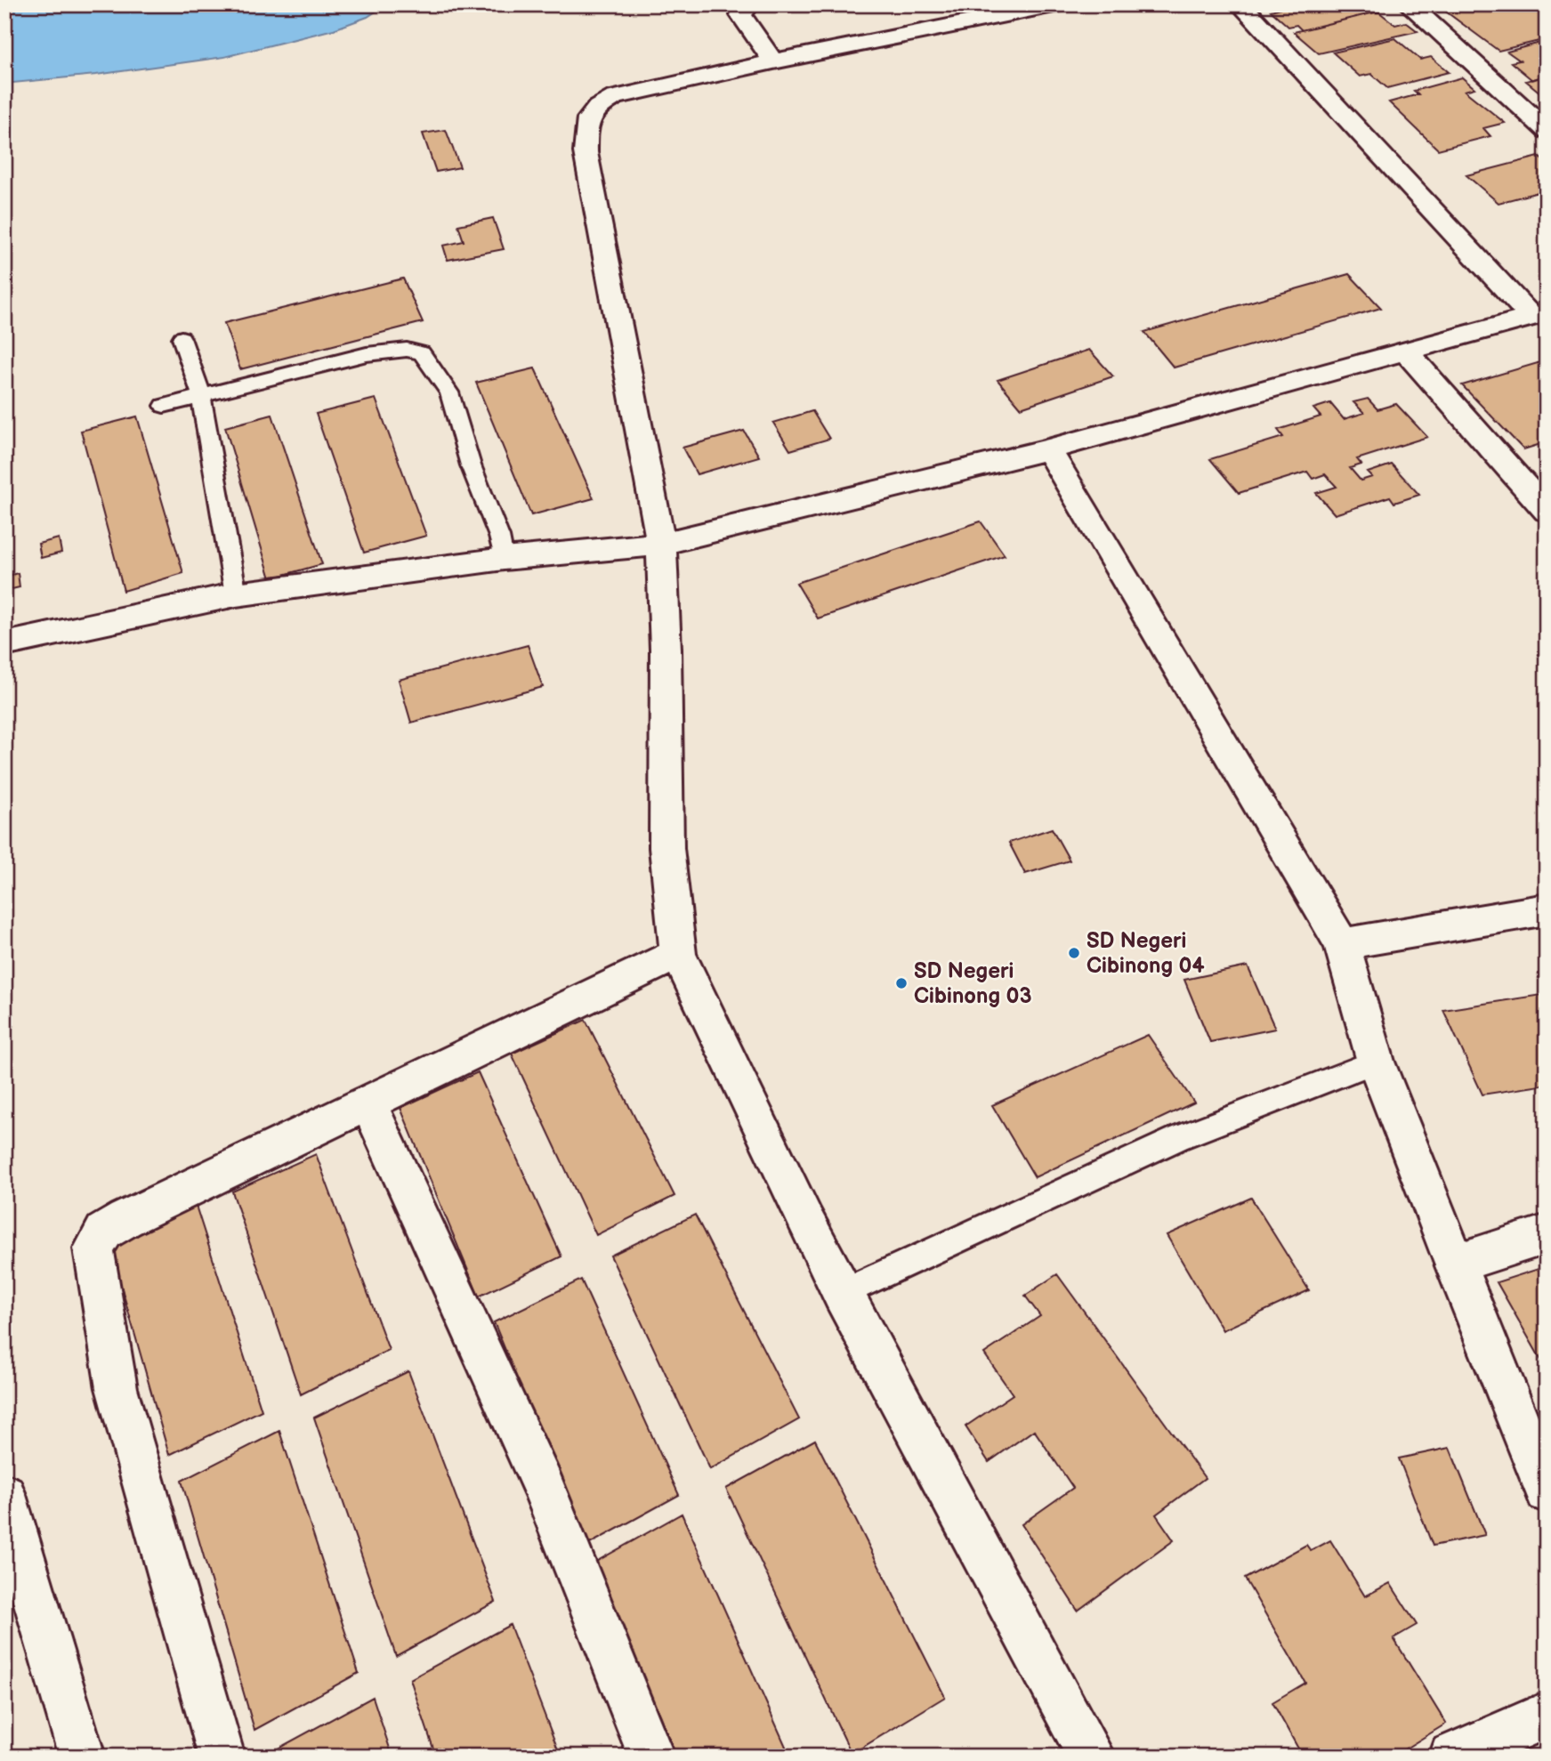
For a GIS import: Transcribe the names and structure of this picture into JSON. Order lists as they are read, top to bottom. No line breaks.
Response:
{"places":["SD Negeri Cibinong 04","SD Negeri Cibinong 03"]}
